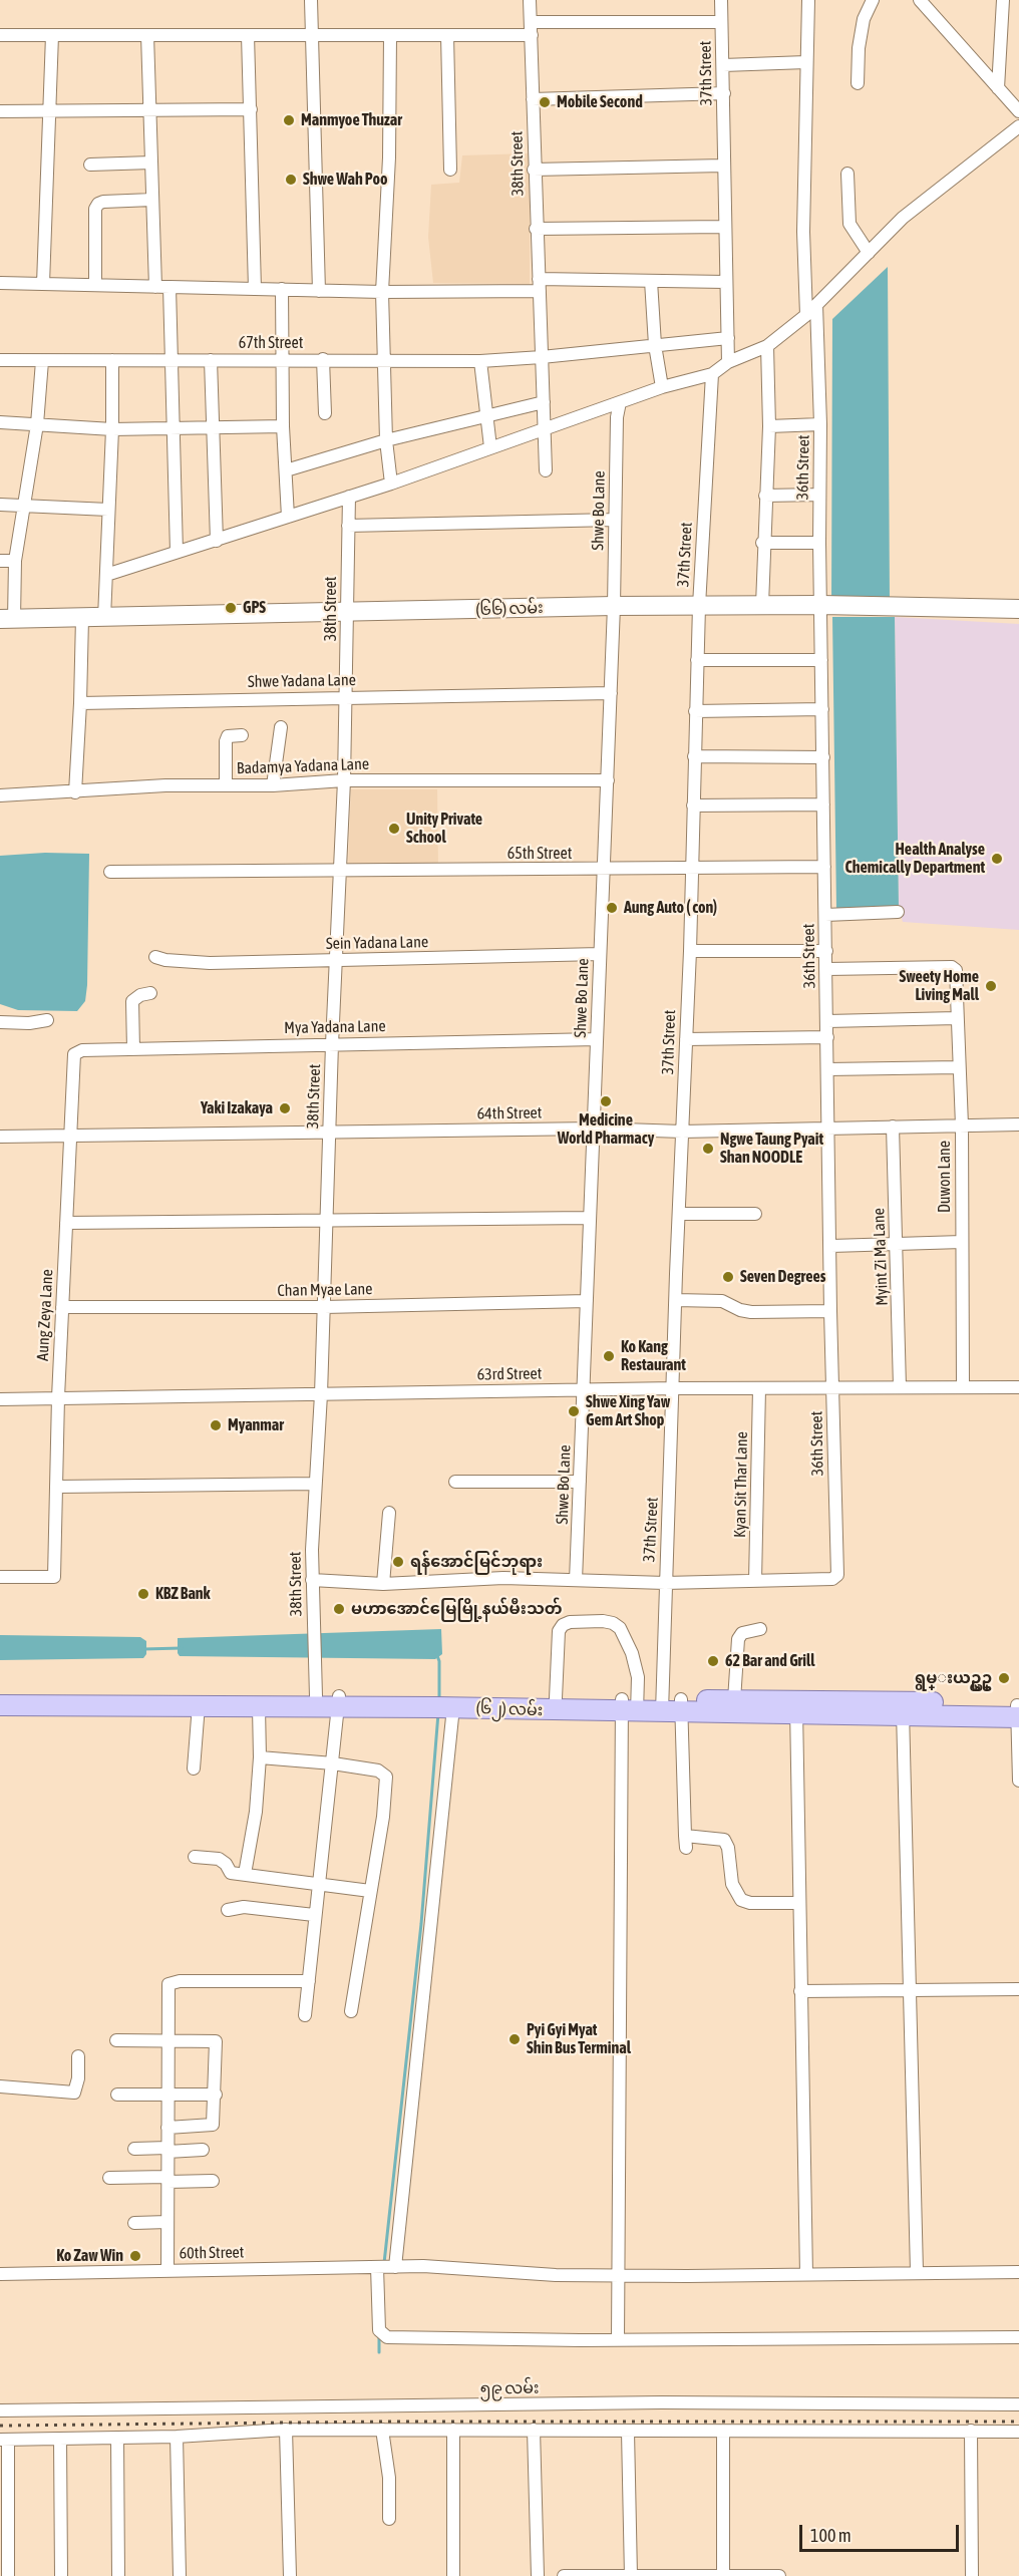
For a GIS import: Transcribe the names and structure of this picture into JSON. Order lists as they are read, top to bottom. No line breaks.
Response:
{"streets":{"main road":["(၆၂) လမ်း"],"street":["37th Street","38th Street","67th Street","36th Street","Shwe Bo Lane","(၆၆) လမ်း","Shwe Yadana Lane","Badamya Yadana Lane","65th Street","Sein Yadana Lane","Mya Yadana Lane","64th Street","Duwon Lane","Myint Zi Ma Lane","Chan Myae Lane","Aung Zeya Lane","63rd Street","Kyan Sit Thar Lane","60th Street","၅၉ လမ်း"]},"crossings":[["37th Street","67th Street"],["37th Street","(၆၆) လမ်း"],["37th Street","65th Street"],["37th Street","64th Street"],["37th Street","63rd Street"],["37th Street","(၆၂) လမ်း"],["38th Street","67th Street"],["38th Street","(၆၆) လမ်း"],["38th Street","Shwe Yadana Lane"],["38th Street","Badamya Yadana Lane"],["38th Street","65th Street"],["38th Street","Sein Yadana Lane"],["38th Street","Mya Yadana Lane"],["38th Street","64th Street"],["38th Street","Chan Myae Lane"],["38th Street","63rd Street"],["38th Street","(၆၂) လမ်း"],["36th Street","(၆၆) လမ်း"],["36th Street","65th Street"],["36th Street","64th Street"],["36th Street","Duwon Lane"],["36th Street","63rd Street"],["36th Street","Kyan Sit Thar Lane"],["Shwe Bo Lane","(၆၆) လမ်း"],["Shwe Bo Lane","Shwe Yadana Lane"],["Shwe Bo Lane","Badamya Yadana Lane"],["Shwe Bo Lane","65th Street"],["Shwe Bo Lane","Sein Yadana Lane"],["Shwe Bo Lane","Mya Yadana Lane"],["Shwe Bo Lane","64th Street"],["Shwe Bo Lane","Chan Myae Lane"],["Shwe Bo Lane","63rd Street"],["Mya Yadana Lane","Aung Zeya Lane"],["64th Street","Duwon Lane"],["64th Street","Myint Zi Ma Lane"],["64th Street","Aung Zeya Lane"],["Duwon Lane","63rd Street"],["Myint Zi Ma Lane","63rd Street"],["Chan Myae Lane","Aung Zeya Lane"],["Aung Zeya Lane","63rd Street"],["63rd Street","Kyan Sit Thar Lane"]],"places":["Mobile Second","Manmyoe Thuzar","Shwe Wah Poo","GPS","Unity Private School","Health Analyse Chemically Department","Aung Auto ( con)","Sweety Home Living Mall","Medicine World Pharmacy","Yaki Izakaya","Ngwe Taung Pyait Shan NOODLE","Seven Degrees","Ko Kang Restaurant","Shwe Xing Yaw Gem Art Shop","Myanmar","ရန်အောင်မြင်ဘုရား","KBZ Bank","မဟာအောင်မြေမြို့နယ်မီးသတ်","62 Bar and Grill","ရွမ္းယဥ္ယဥ္","Pyi Gyi Myat Shin Bus Terminal","Ko Zaw Win"],"scale_bar":"100 m"}
